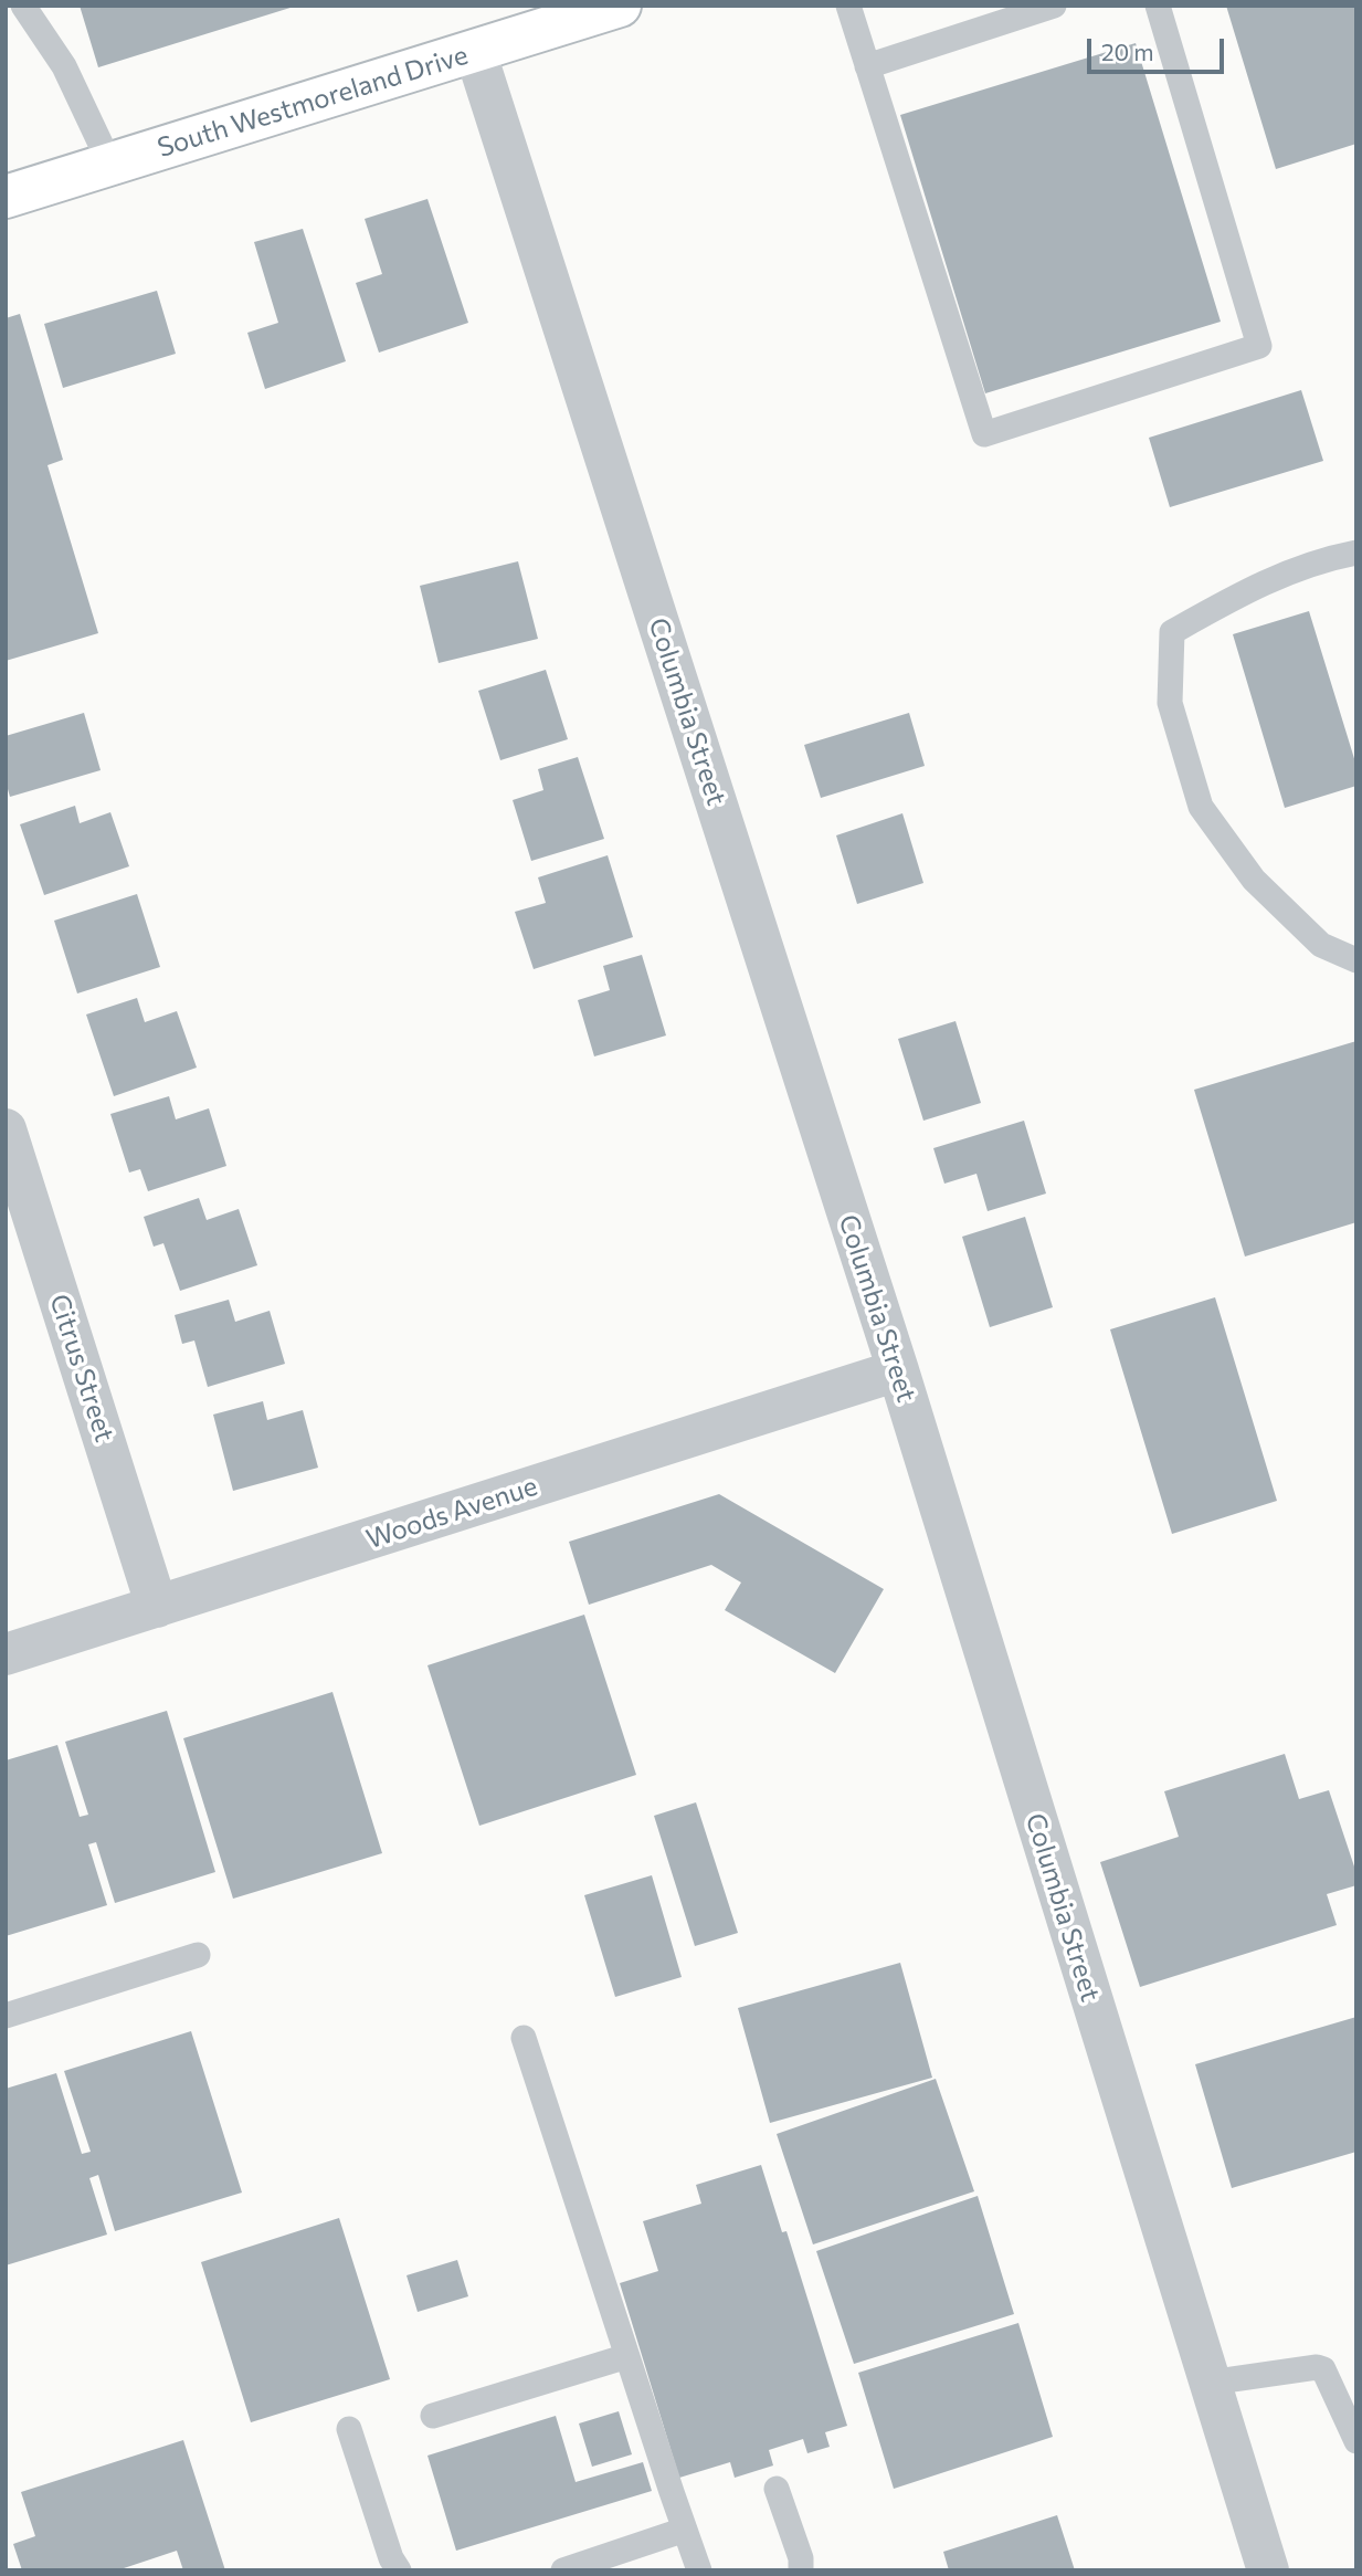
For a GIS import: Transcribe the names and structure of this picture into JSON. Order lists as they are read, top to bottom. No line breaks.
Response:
{"streets":{"street":["South Westmoreland Drive","Columbia Street","Citrus Street","Woods Avenue"]},"crossings":[["South Westmoreland Drive","Columbia Street"],["Columbia Street","Woods Avenue"],["Citrus Street","Woods Avenue"]],"scale_bar":"20 m"}
